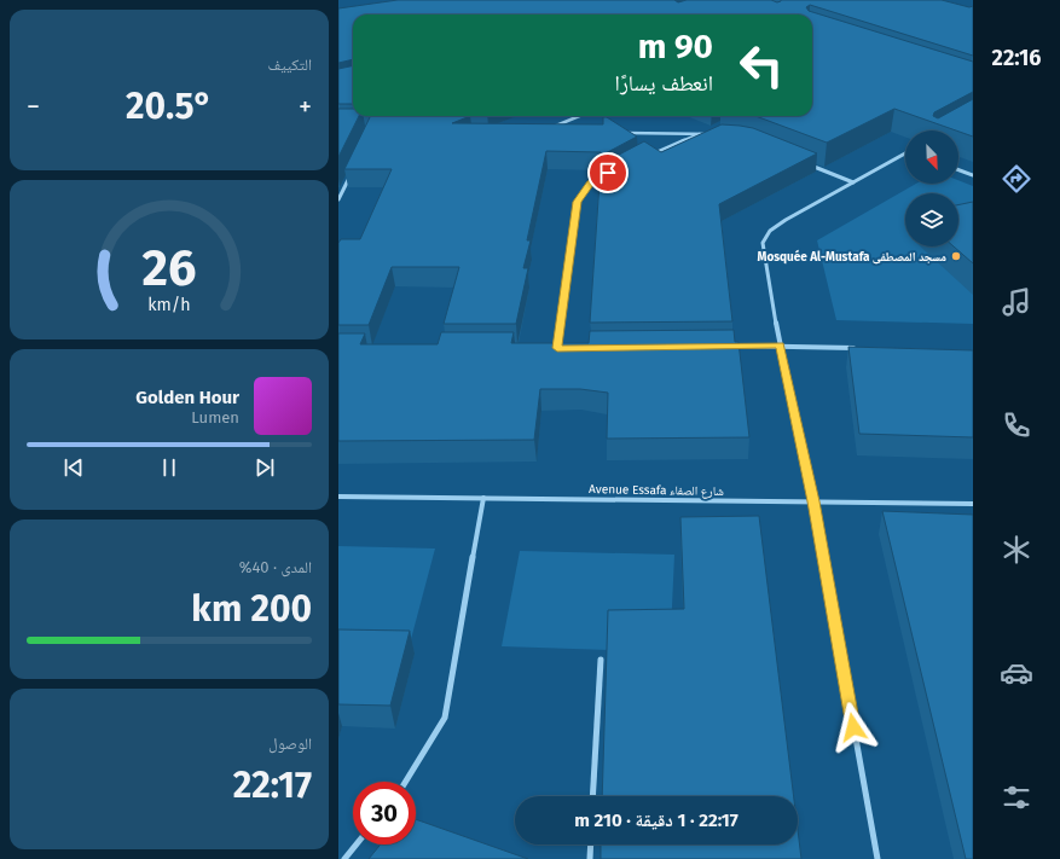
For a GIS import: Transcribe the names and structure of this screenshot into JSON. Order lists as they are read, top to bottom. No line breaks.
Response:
{"streets":{"street":["Avenue Essafa شارع الصفاء"]},"places":["Mosquée Al-Mustafa مسجد المصطفى"],"north":"bottom right","page":{"tabs":"22:16","tile":["التكييف",["المدى · 40%","200 km"],["الوصول","22:17"]],"turn":["90 m","انعطف يسارًا"],"heat":["−","20.5°","+"],"song":["Golden Hour","Lumen"],"limit":"30","trip":"22:17 · 1 دقيقة · 210 m","gauge":["26","km/h"]}}
